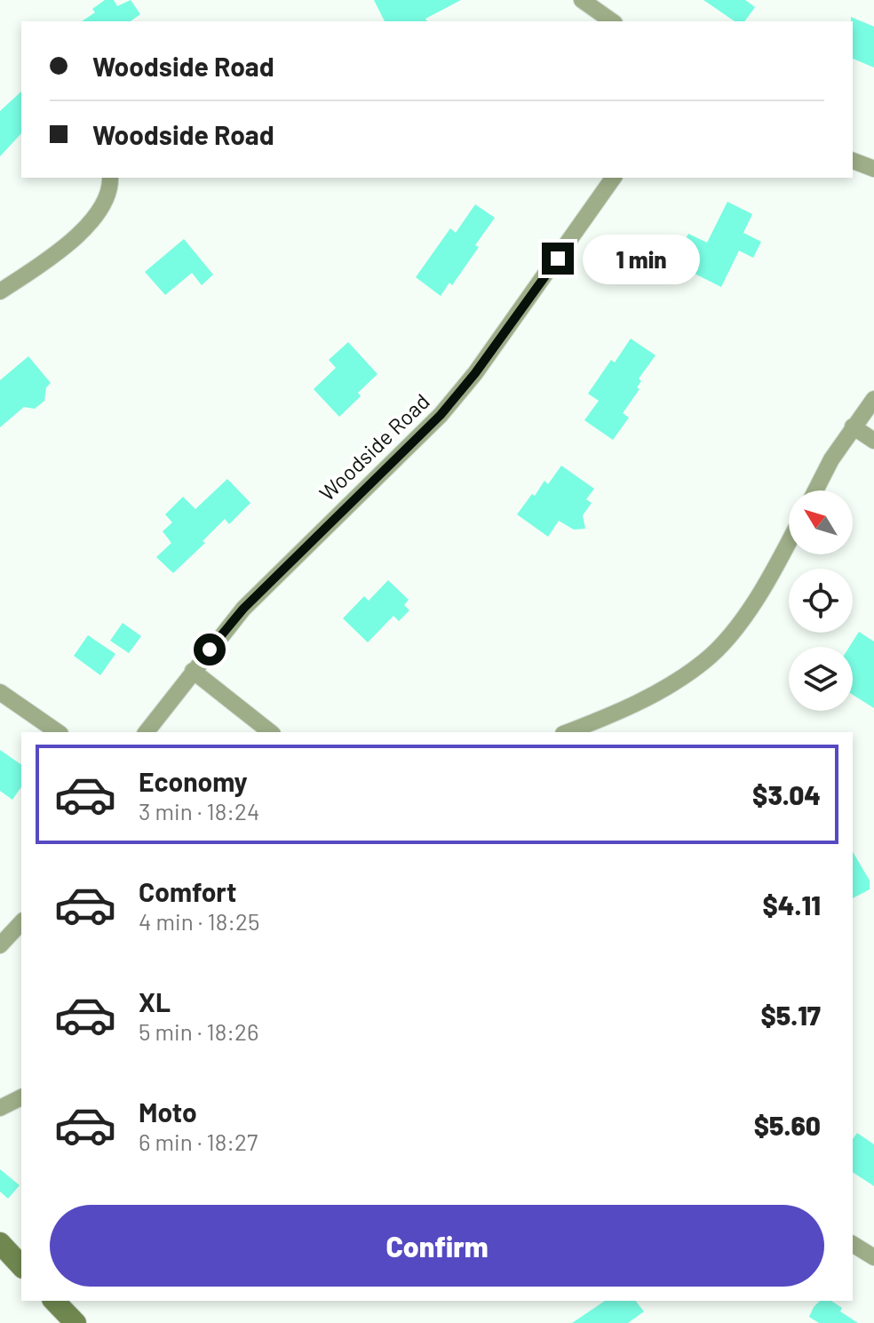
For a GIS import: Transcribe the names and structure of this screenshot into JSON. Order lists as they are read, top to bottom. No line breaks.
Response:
{"streets":{"street":["Woodside Road"]},"north":"top left","page":{"banner":["Woodside Road","Woodside Road"],"bubble":"1 min","list":[{"name":"Economy","note":"3 min · 18:24","value":"$3.04"},{"name":"Comfort","note":"4 min · 18:25","value":"$4.11"},{"name":"XL","note":"5 min · 18:26","value":"$5.17"},{"name":"Moto","note":"6 min · 18:27","value":"$5.60"}],"buttons":"Confirm"}}
